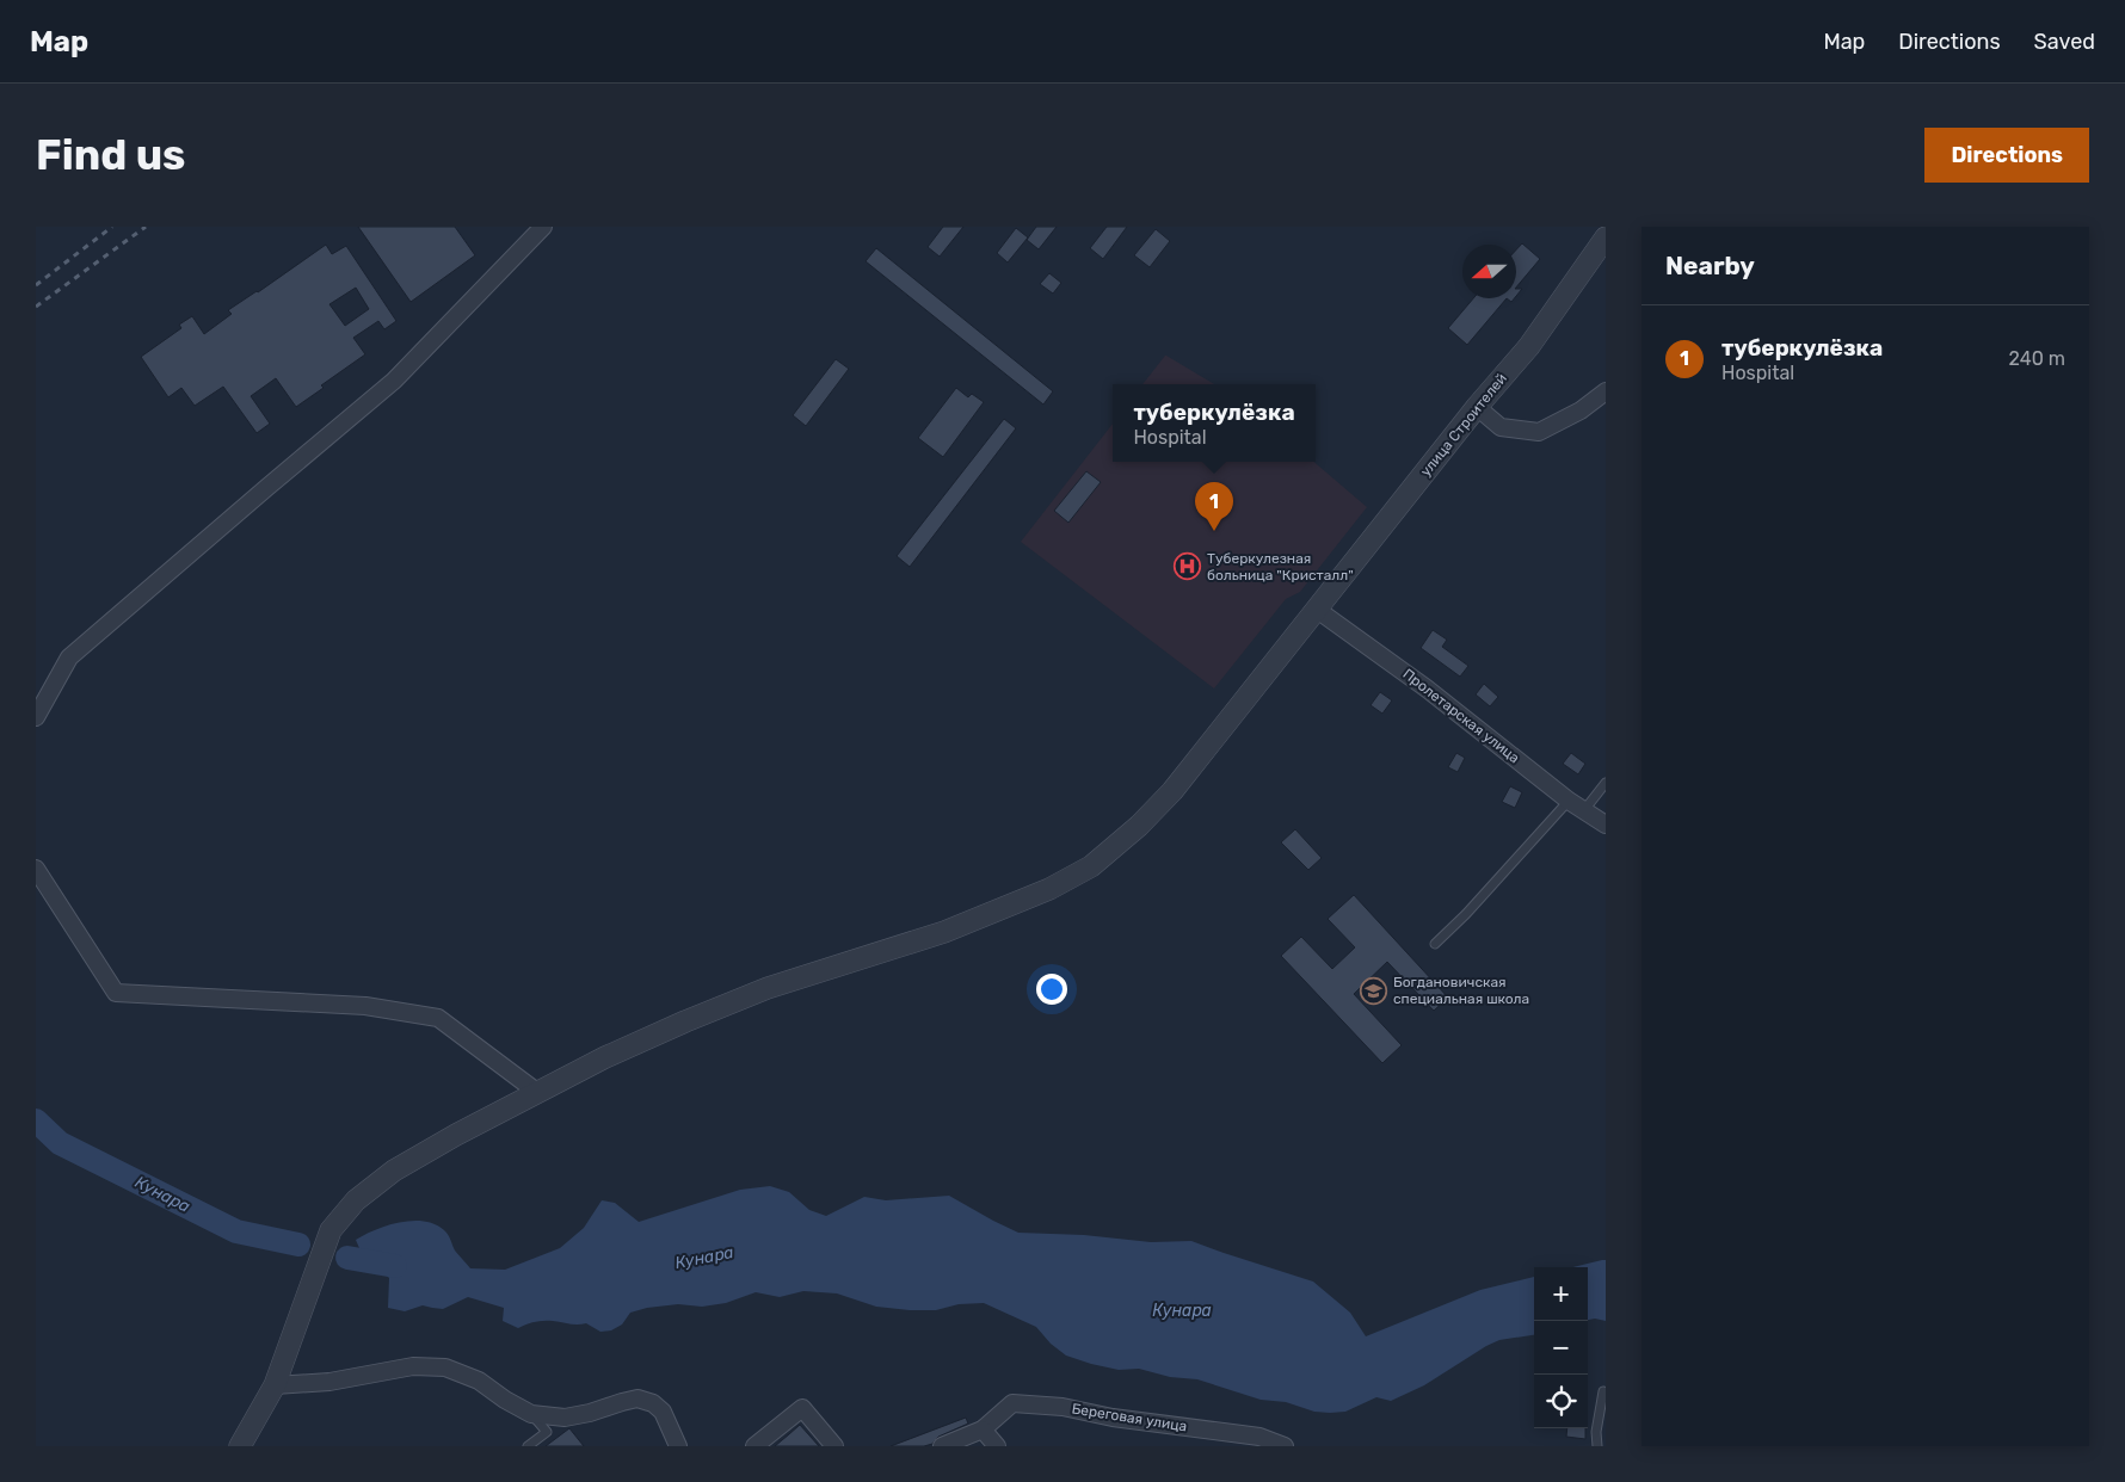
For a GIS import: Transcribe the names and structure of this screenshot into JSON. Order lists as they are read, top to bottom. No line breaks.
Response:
{"streets":{"street":["улица Строителей","Пролетарская улица","Береговая улица"]},"crossings":[["улица Строителей","Пролетарская улица"]],"water":["Кунара"],"places":{"hospital":["Туберкулезная больница \"Кристалл\""],"school or university":["Богдановичская специальная школа"]},"north":"left","page":{"header":"Map","nav":["Map","Directions","Saved"],"buttons":"Directions","title":"Find us","heading":"Nearby","list":[{"mark":"1","name":"туберкулёзка","note":"Hospital","value":"240 m"}],"popup":["туберкулёзка","Hospital"],"pins":"1","map_buttons":["+","−"]}}
